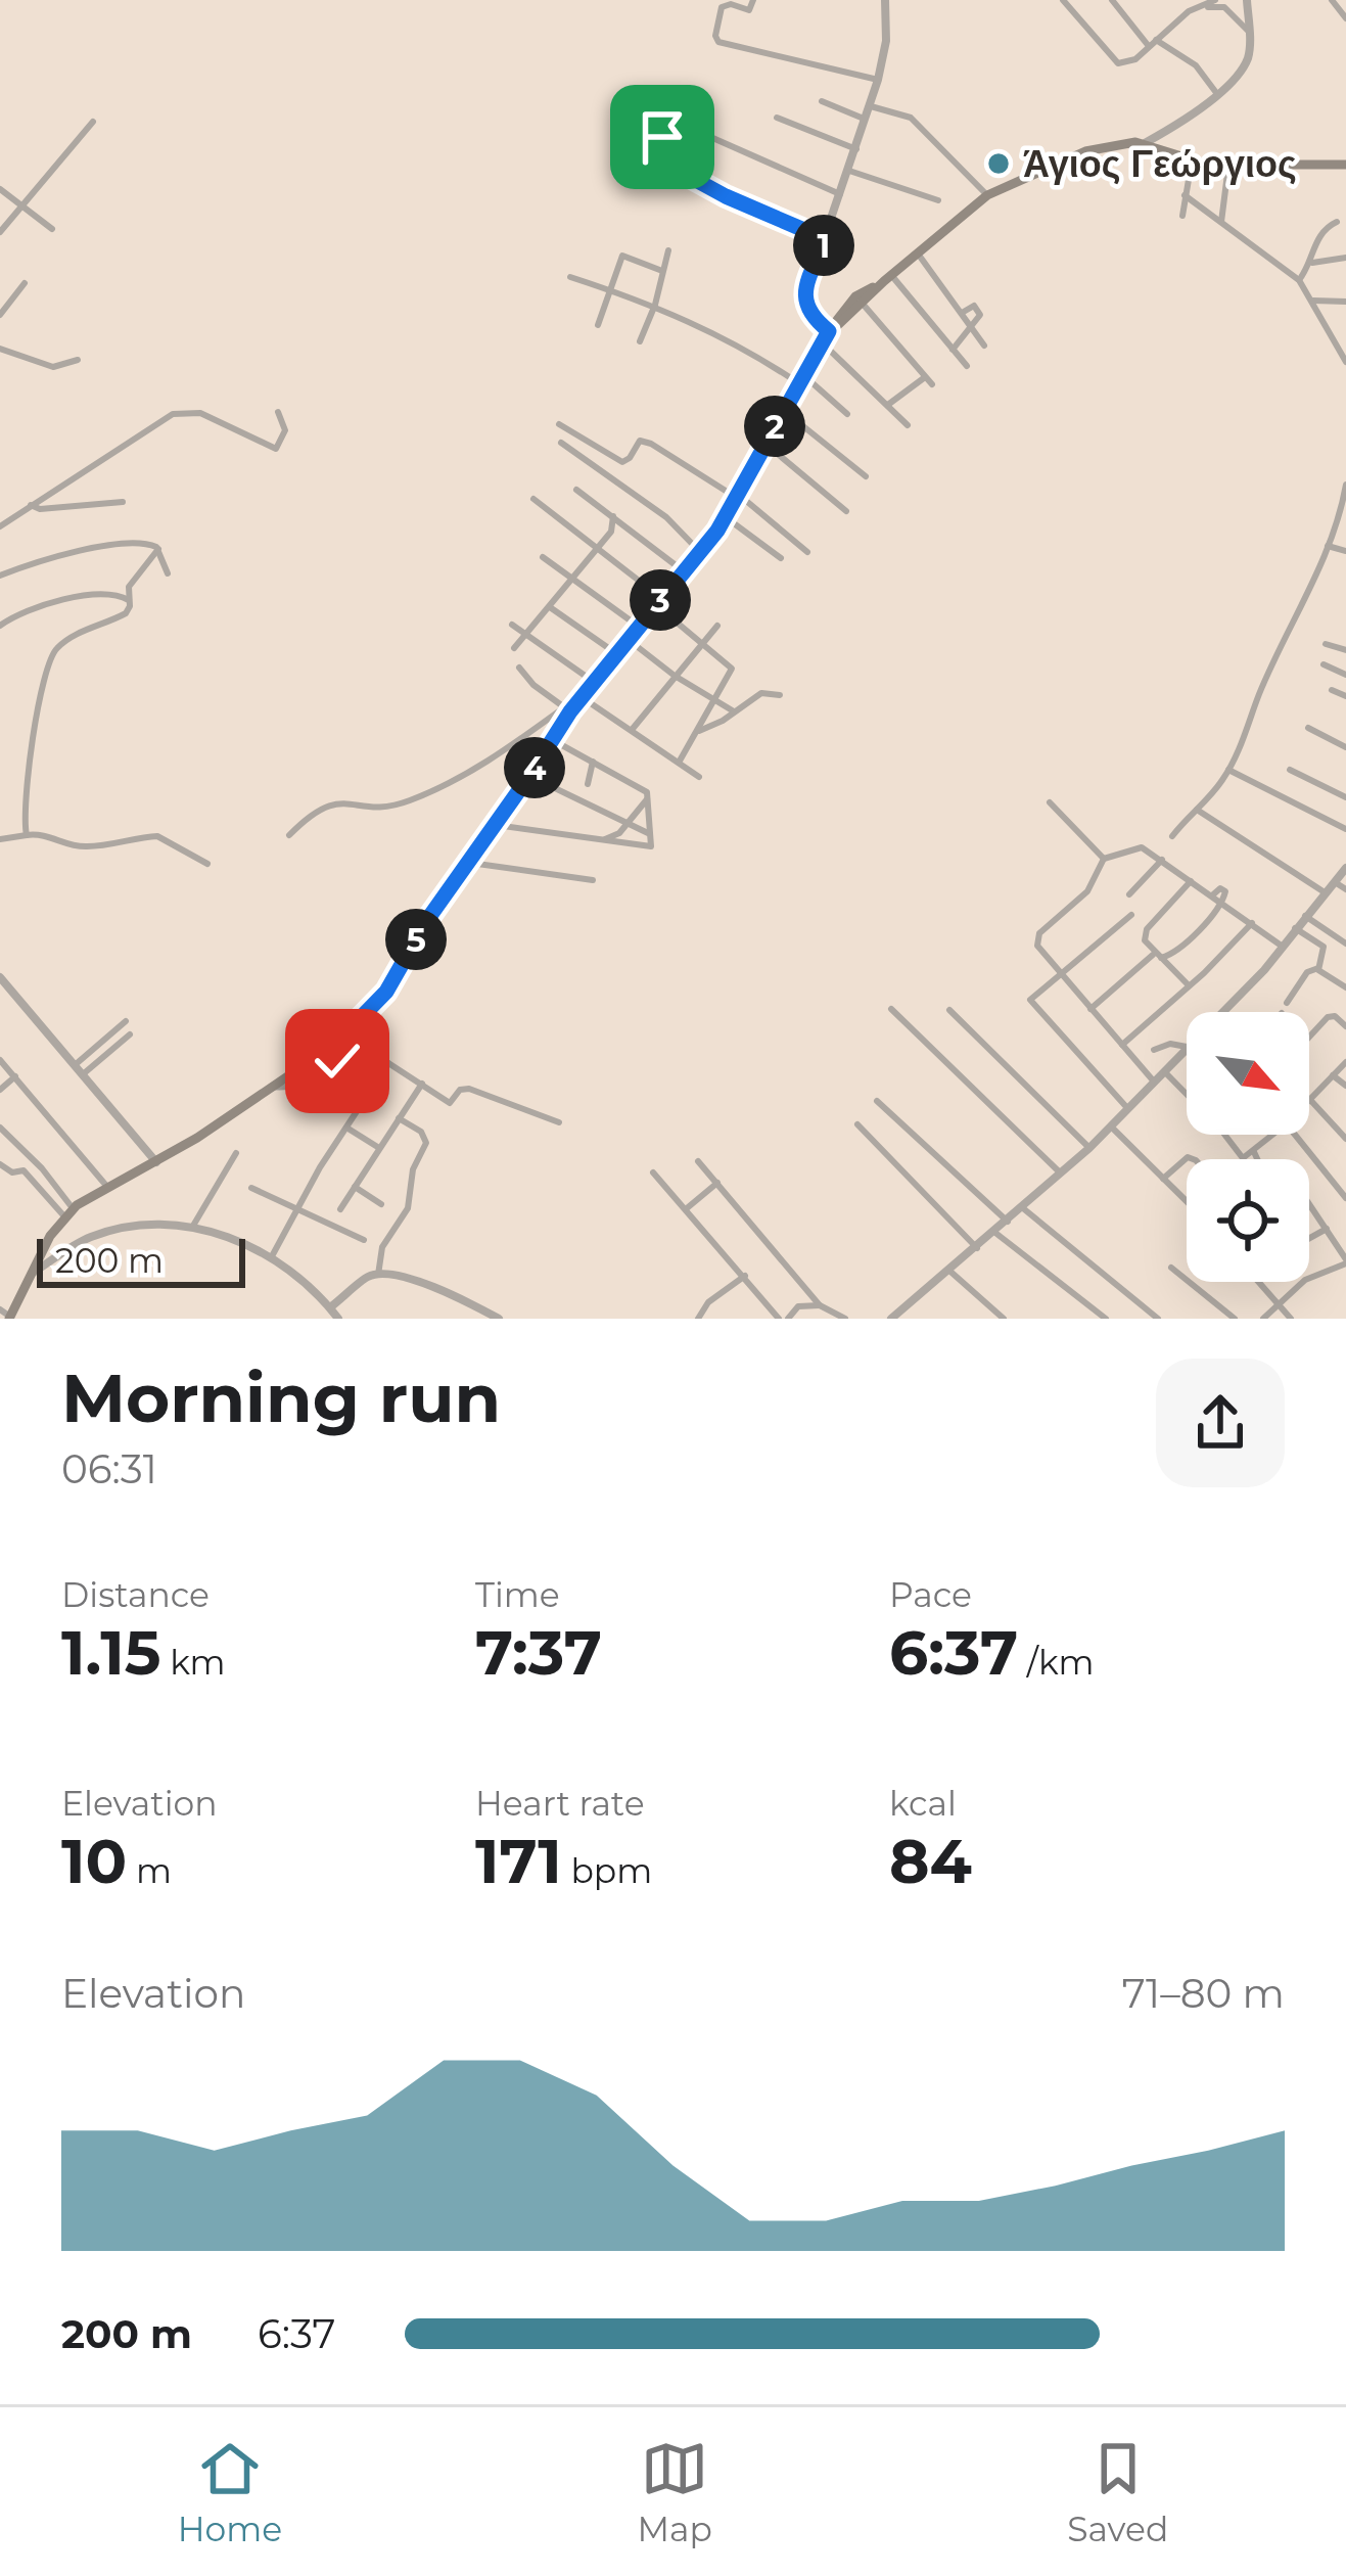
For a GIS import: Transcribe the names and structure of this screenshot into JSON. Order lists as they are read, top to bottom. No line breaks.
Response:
{"places":["Άγιος Γεώργιος"],"scale_bar":"200 m","north":"bottom right","page":{"pins":["1","2","3","4","5"],"scale":"200 m","heading":["Morning run","06:31"],"stats":[["Distance","1.15 km"],["Time","7:37"],["Pace","6:37 /km"],["Elevation","10 m"],["Heart rate","171 bpm"],["kcal","84"]],"chart":["Elevation","71–80 m"],"list":[{"name":"200 m","note":"6:37"}],"tabs":["Home","Map","Saved"]}}
